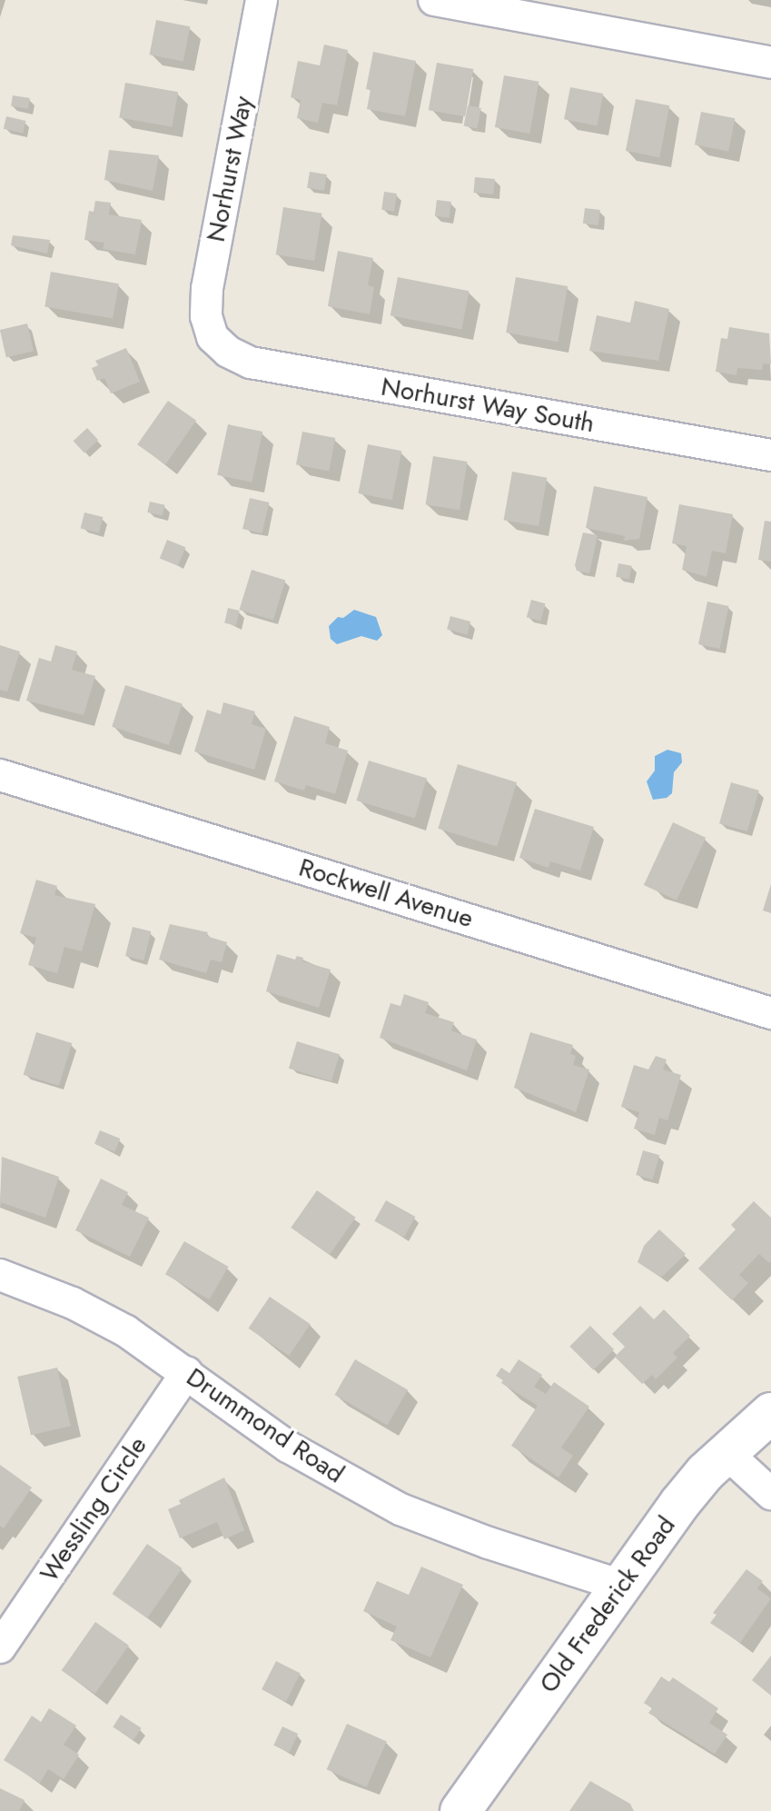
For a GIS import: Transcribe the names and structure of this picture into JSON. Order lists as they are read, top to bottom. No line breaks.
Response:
{"streets":{"street":["Norhurst Way","Norhurst Way South","Rockwell Avenue","Drummond Road","Wessling Circle","Old Frederick Road"]},"crossings":[["Norhurst Way","Norhurst Way South"],["Drummond Road","Wessling Circle"],["Drummond Road","Old Frederick Road"]]}
